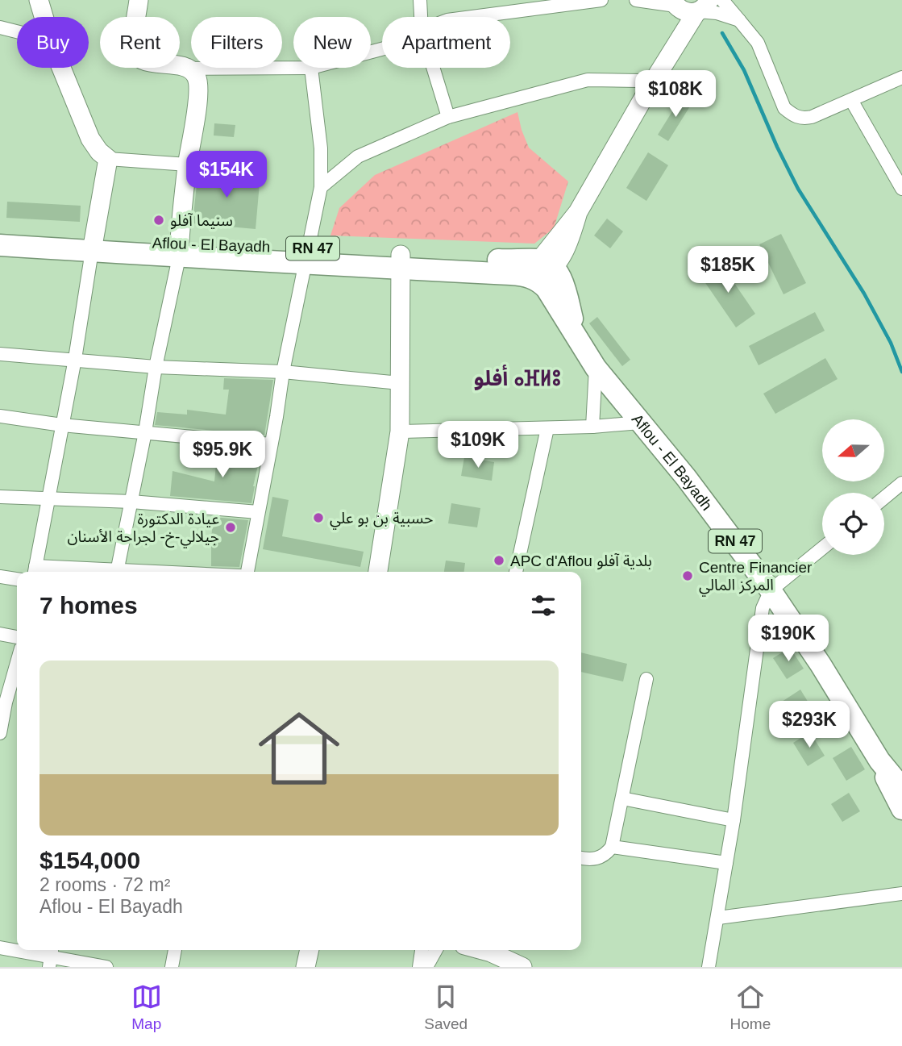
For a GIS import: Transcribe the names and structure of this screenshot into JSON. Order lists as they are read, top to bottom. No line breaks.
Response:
{"streets":{"main road":["Aflou - El Bayadh","RN 47"]},"districts":["أفلو ⴰⴼⵍⵓ"],"places":["سنيما آفلو","حسبية بن بو علي","عيادة الدكتورة جيلالي-خ- لجراحة الأسنان","APC d'Aflou بلدية آفلو","Centre Financier المركز المالي"],"north":"left","page":{"chip":["Buy","Rent","Filters","New","Apartment"],"price":["$108K","$154K","$185K","$109K","$95.9K","$190K","$293K"],"heading":"7 homes","list":[{"name":"$154,000","note":"2 rooms · 72 m² · Aflou - El Bayadh"}],"tabs":["Map","Saved","Home"]}}
